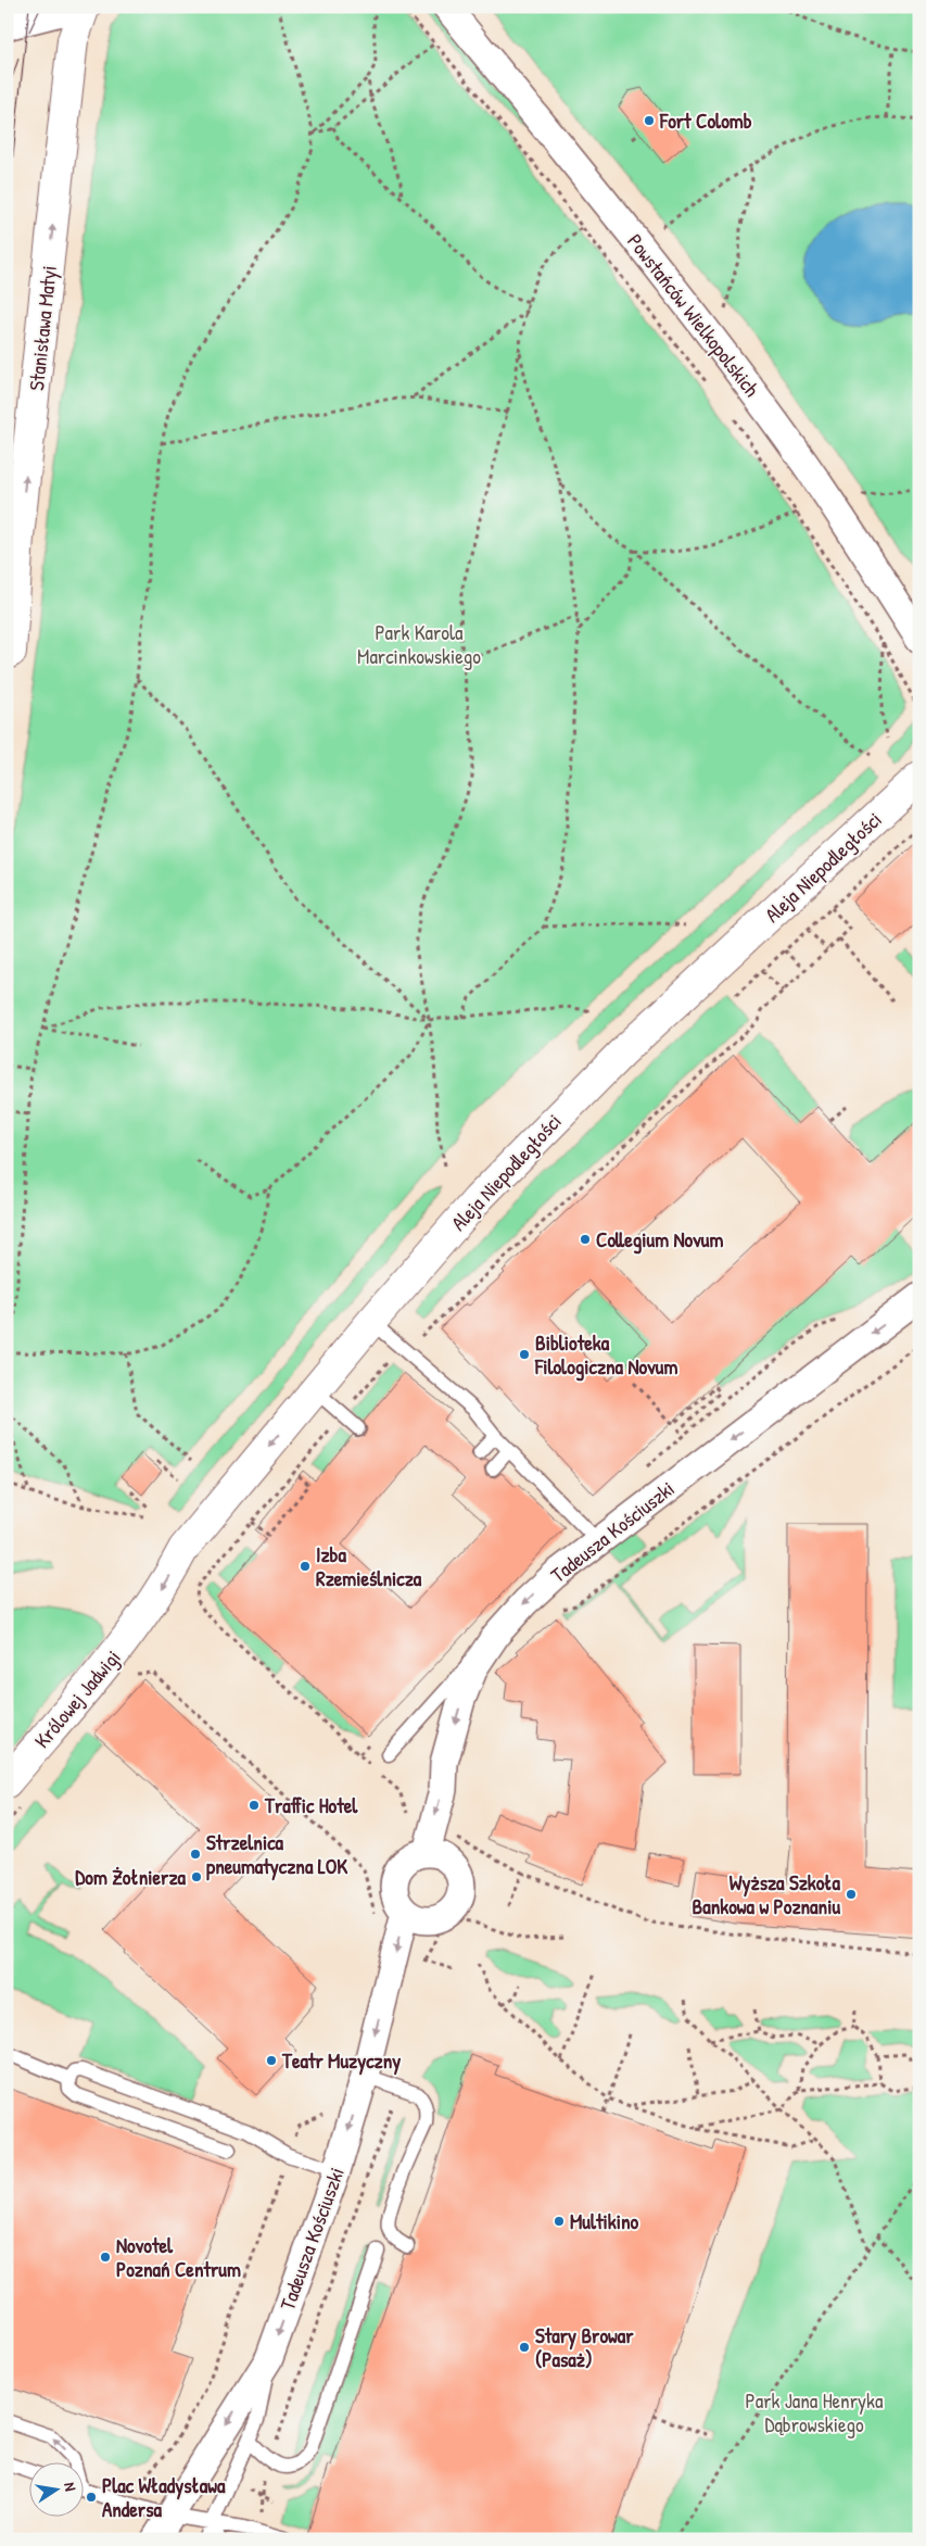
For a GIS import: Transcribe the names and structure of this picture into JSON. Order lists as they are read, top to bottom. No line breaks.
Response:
{"streets":{"street":["Powstańców Wielkopolskich","Stanisława Matyi","Aleja Niepodległości","Tadeusza Kościuszki","Królowej Jadwigi"]},"crossings":[["Aleja Niepodległości","Królowej Jadwigi"]],"one_way":["Stanisława Matyi","Tadeusza Kościuszki"],"parks":["Park Karola Marcinkowskiego","Park Jana Henryka Dąbrowskiego"],"places":["Fort Colomb","Collegium Novum","Biblioteka Filologiczna Novum","Izba Rzemieślnicza","Traffic Hotel","Strzelnica pneumatyczna LOK","Dom Żołnierza","Wyższa Szkoła Bankowa w Poznaniu","Teatr Muzyczny","Multikino","Novotel Poznań Centrum","Stary Browar (Pasaż)","Plac Władysława Andersa"],"north":"right"}
